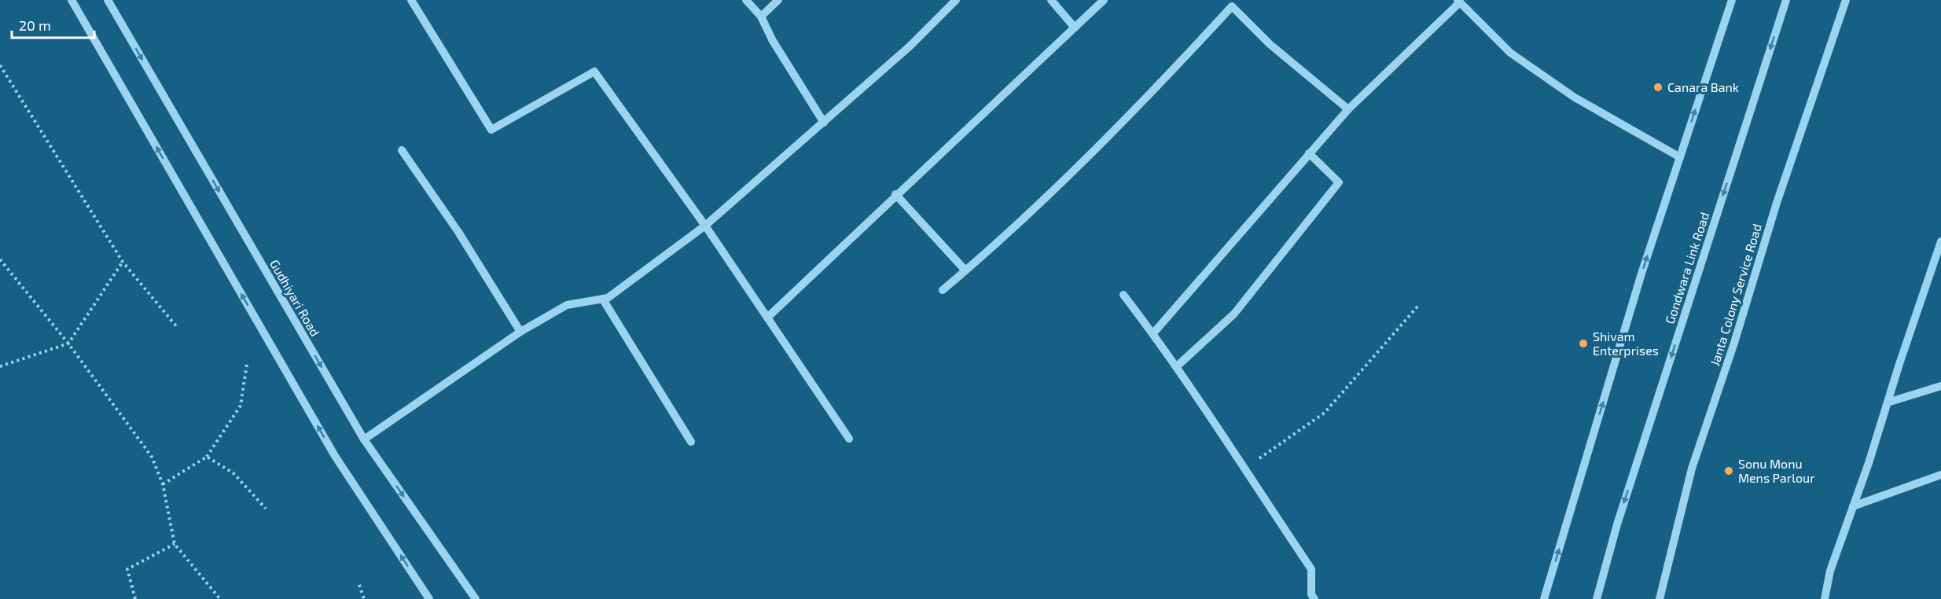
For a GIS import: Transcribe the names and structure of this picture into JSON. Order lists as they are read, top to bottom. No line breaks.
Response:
{"streets":{"street":["Gondwara Link Road","Janta Colony Service Road","Gudhiyari Road"]},"places":["Canara Bank","Shivam Enterprises","Sonu Monu Mens Parlour"],"scale_bar":"20 m"}
